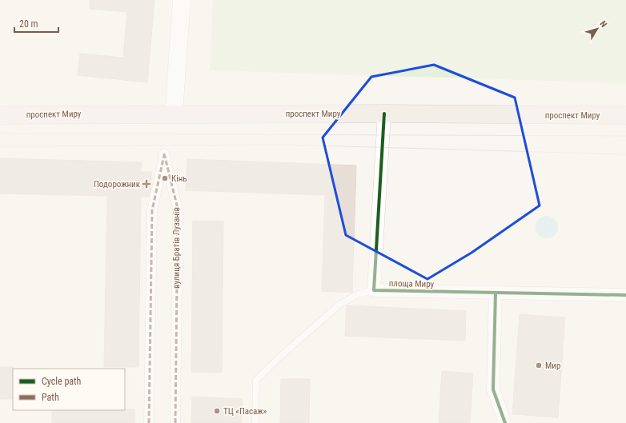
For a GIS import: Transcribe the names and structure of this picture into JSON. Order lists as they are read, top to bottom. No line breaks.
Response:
{"streets":{"main road":["проспект Миру"],"street":["вулиця Братів Лузанів","площа Миру"]},"places":{"other":["Кінь","Мир","ТЦ «Пасаж»"],"health":["Подорожник"]},"legend":["Cycle path","Path"],"scale_bar":"20 m","north":"top right"}
